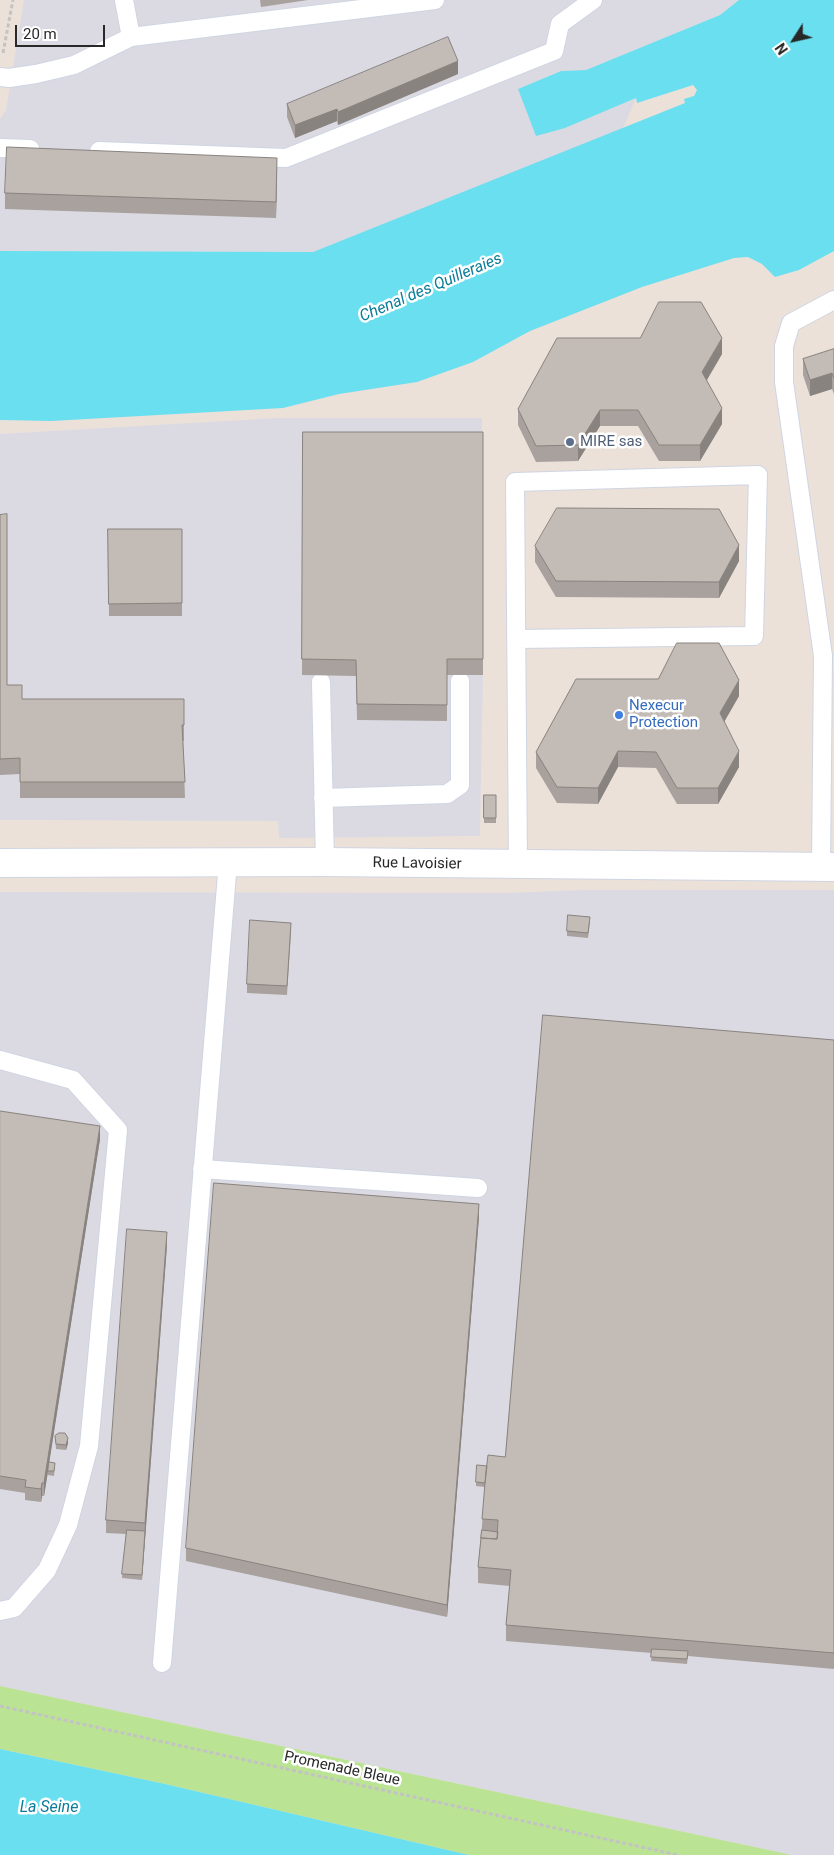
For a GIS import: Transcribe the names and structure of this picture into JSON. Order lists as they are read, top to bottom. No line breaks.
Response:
{"streets":{"street":["Rue Lavoisier"],"path":["Promenade Bleue"]},"water":["Chenal des Quilleraies","La Seine"],"places":["MIRE sas","Nexecur Protection"],"scale_bar":"20 m","north":"bottom left"}
